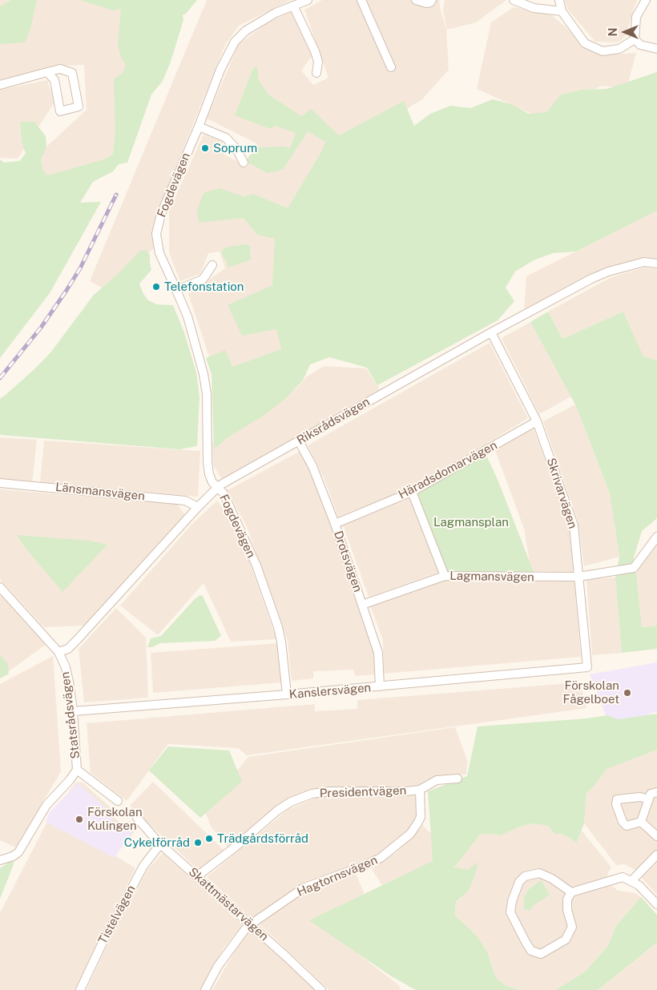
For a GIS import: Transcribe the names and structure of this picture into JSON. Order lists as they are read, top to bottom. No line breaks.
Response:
{"streets":{"street":["Fogdevägen","Riksrådsvägen","Häradsdomarvägen","Länsmansvägen","Skrivarvägen","Drotsvägen","Lagmansvägen","Kanslersvägen","Statsrådsvägen","Presidentvägen","Hagtornsvägen","Skattmästarvägen","Tistelvägen"]},"crossings":[["Fogdevägen","Riksrådsvägen"],["Fogdevägen","Kanslersvägen"],["Riksrådsvägen","Länsmansvägen"],["Riksrådsvägen","Skrivarvägen"],["Riksrådsvägen","Drotsvägen"],["Riksrådsvägen","Statsrådsvägen"],["Häradsdomarvägen","Skrivarvägen"],["Häradsdomarvägen","Drotsvägen"],["Skrivarvägen","Lagmansvägen"],["Skrivarvägen","Kanslersvägen"],["Drotsvägen","Lagmansvägen"],["Drotsvägen","Kanslersvägen"],["Kanslersvägen","Statsrådsvägen"],["Presidentvägen","Hagtornsvägen"],["Presidentvägen","Skattmästarvägen"],["Hagtornsvägen","Skattmästarvägen"],["Skattmästarvägen","Tistelvägen"]],"parks":["Lagmansplan"],"places":["Soprum","Telefonstation","Förskolan Fågelboet","Förskolan Kulingen","Trädgårdsförråd","Cykelförråd"],"north":"left"}
